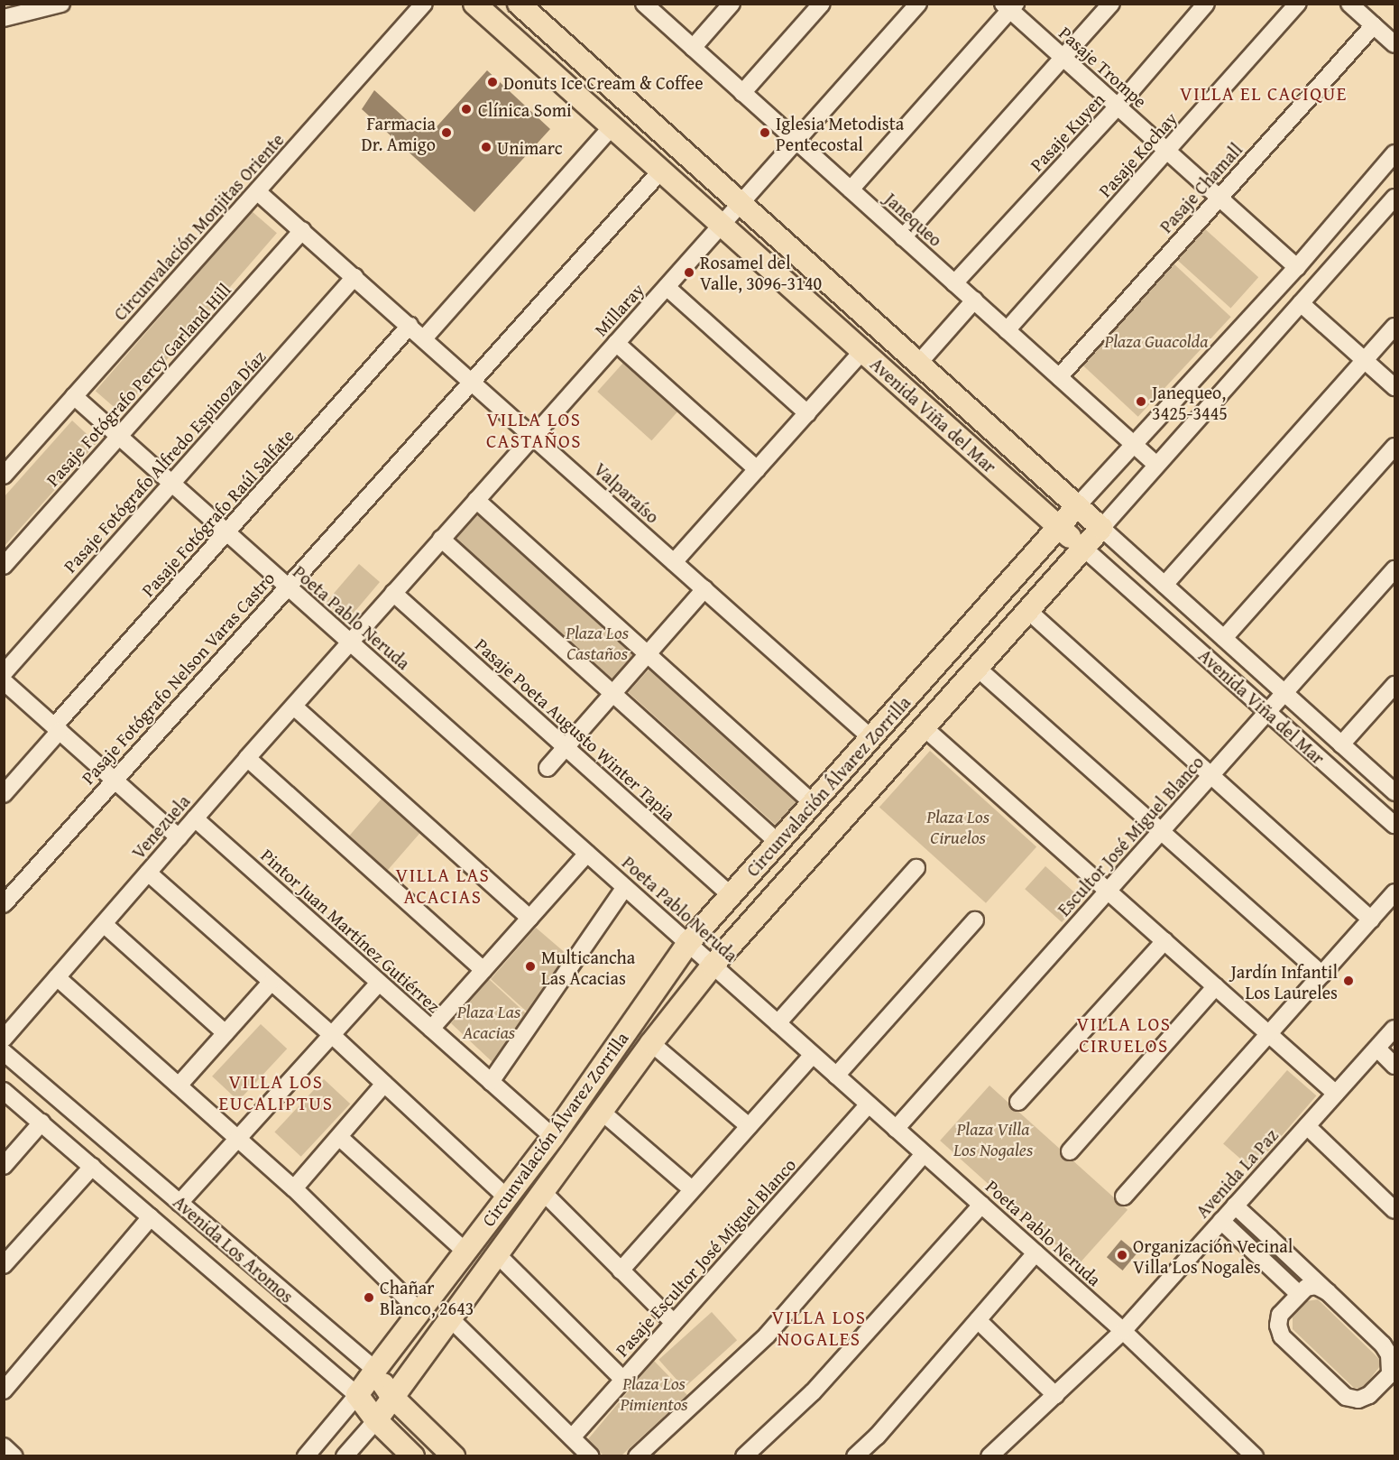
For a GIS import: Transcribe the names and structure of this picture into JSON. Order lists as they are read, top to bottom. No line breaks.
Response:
{"streets":{"main road":["Avenida Viña del Mar","Circunvalación Álvarez Zorrilla","Avenida Los Aromos"],"street":["Pasaje Trompe","Pasaje Kuyen","Pasaje Kochay","Pasaje Chamall","Janequeo","Circunvalación Monjitas Oriente","Millaray","Pasaje Fotógrafo Percy Garland Hill","Pasaje Fotógrafo Alfredo Espinoza Díaz","Valparaíso","Pasaje Fotógrafo Raúl Salfate","Poeta Pablo Neruda","Pasaje Fotógrafo Nelson Varas Castro","Pasaje Poeta Augusto Winter Tapia","Venezuela","Escultor José Miguel Blanco","Pintor Juan Martínez Gutiérrez","Avenida La Paz","Pasaje Escultor José Miguel Blanco"]},"crossings":[["Pasaje Trompe","Pasaje Kuyen"],["Pasaje Trompe","Pasaje Kochay"],["Pasaje Trompe","Pasaje Chamall"],["Pasaje Trompe","Circunvalación Álvarez Zorrilla"],["Pasaje Kuyen","Janequeo"],["Pasaje Kochay","Janequeo"],["Pasaje Chamall","Janequeo"],["Janequeo","Millaray"],["Janequeo","Circunvalación Álvarez Zorrilla"],["Circunvalación Monjitas Oriente","Valparaíso"],["Circunvalación Monjitas Oriente","Poeta Pablo Neruda"],["Millaray","Avenida Viña del Mar"],["Millaray","Valparaíso"],["Millaray","Poeta Pablo Neruda"],["Millaray","Pasaje Poeta Augusto Winter Tapia"],["Millaray","Venezuela"],["Pasaje Fotógrafo Percy Garland Hill","Valparaíso"],["Pasaje Fotógrafo Percy Garland Hill","Poeta Pablo Neruda"],["Avenida Viña del Mar","Pasaje Fotógrafo Nelson Varas Castro"],["Avenida Viña del Mar","Circunvalación Álvarez Zorrilla"],["Avenida Viña del Mar","Escultor José Miguel Blanco"],["Pasaje Fotógrafo Alfredo Espinoza Díaz","Valparaíso"],["Pasaje Fotógrafo Alfredo Espinoza Díaz","Poeta Pablo Neruda"],["Valparaíso","Pasaje Fotógrafo Raúl Salfate"],["Valparaíso","Pasaje Fotógrafo Nelson Varas Castro"],["Valparaíso","Circunvalación Álvarez Zorrilla"],["Pasaje Fotógrafo Raúl Salfate","Poeta Pablo Neruda"],["Poeta Pablo Neruda","Pasaje Fotógrafo Nelson Varas Castro"],["Poeta Pablo Neruda","Circunvalación Álvarez Zorrilla"],["Poeta Pablo Neruda","Venezuela"],["Poeta Pablo Neruda","Escultor José Miguel Blanco"],["Poeta Pablo Neruda","Avenida La Paz"],["Poeta Pablo Neruda","Pasaje Escultor José Miguel Blanco"],["Pasaje Poeta Augusto Winter Tapia","Circunvalación Álvarez Zorrilla"],["Circunvalación Álvarez Zorrilla","Pintor Juan Martínez Gutiérrez"],["Circunvalación Álvarez Zorrilla","Avenida Los Aromos"],["Venezuela","Pintor Juan Martínez Gutiérrez"]],"districts":["VILLA EL CACIQUE","VILLA LOS CASTAÑOS","VILLA LAS ACACIAS","VILLA LOS CIRUELOS","VILLA LOS EUCALIPTUS","VILLA LOS NOGALES"],"parks":["Plaza Guacolda","Plaza Los Castaños","Plaza Los Ciruelos","Plaza Las Acacias","Plaza Villa Los Nogales","Plaza Los Pimientos"],"places":["Donuts Ice Cream & Coffee","Clínica Somi","Farmacia Dr. Amigo","Iglesia Metodista Pentecostal","Unimarc","Rosamel del Valle, 3096-3140","Janequeo, 3425-3445","Multicancha Las Acacias","Jardín Infantil Los Laureles","Organización Vecinal Villa Los Nogales","Chañar Blanco, 2643"]}
